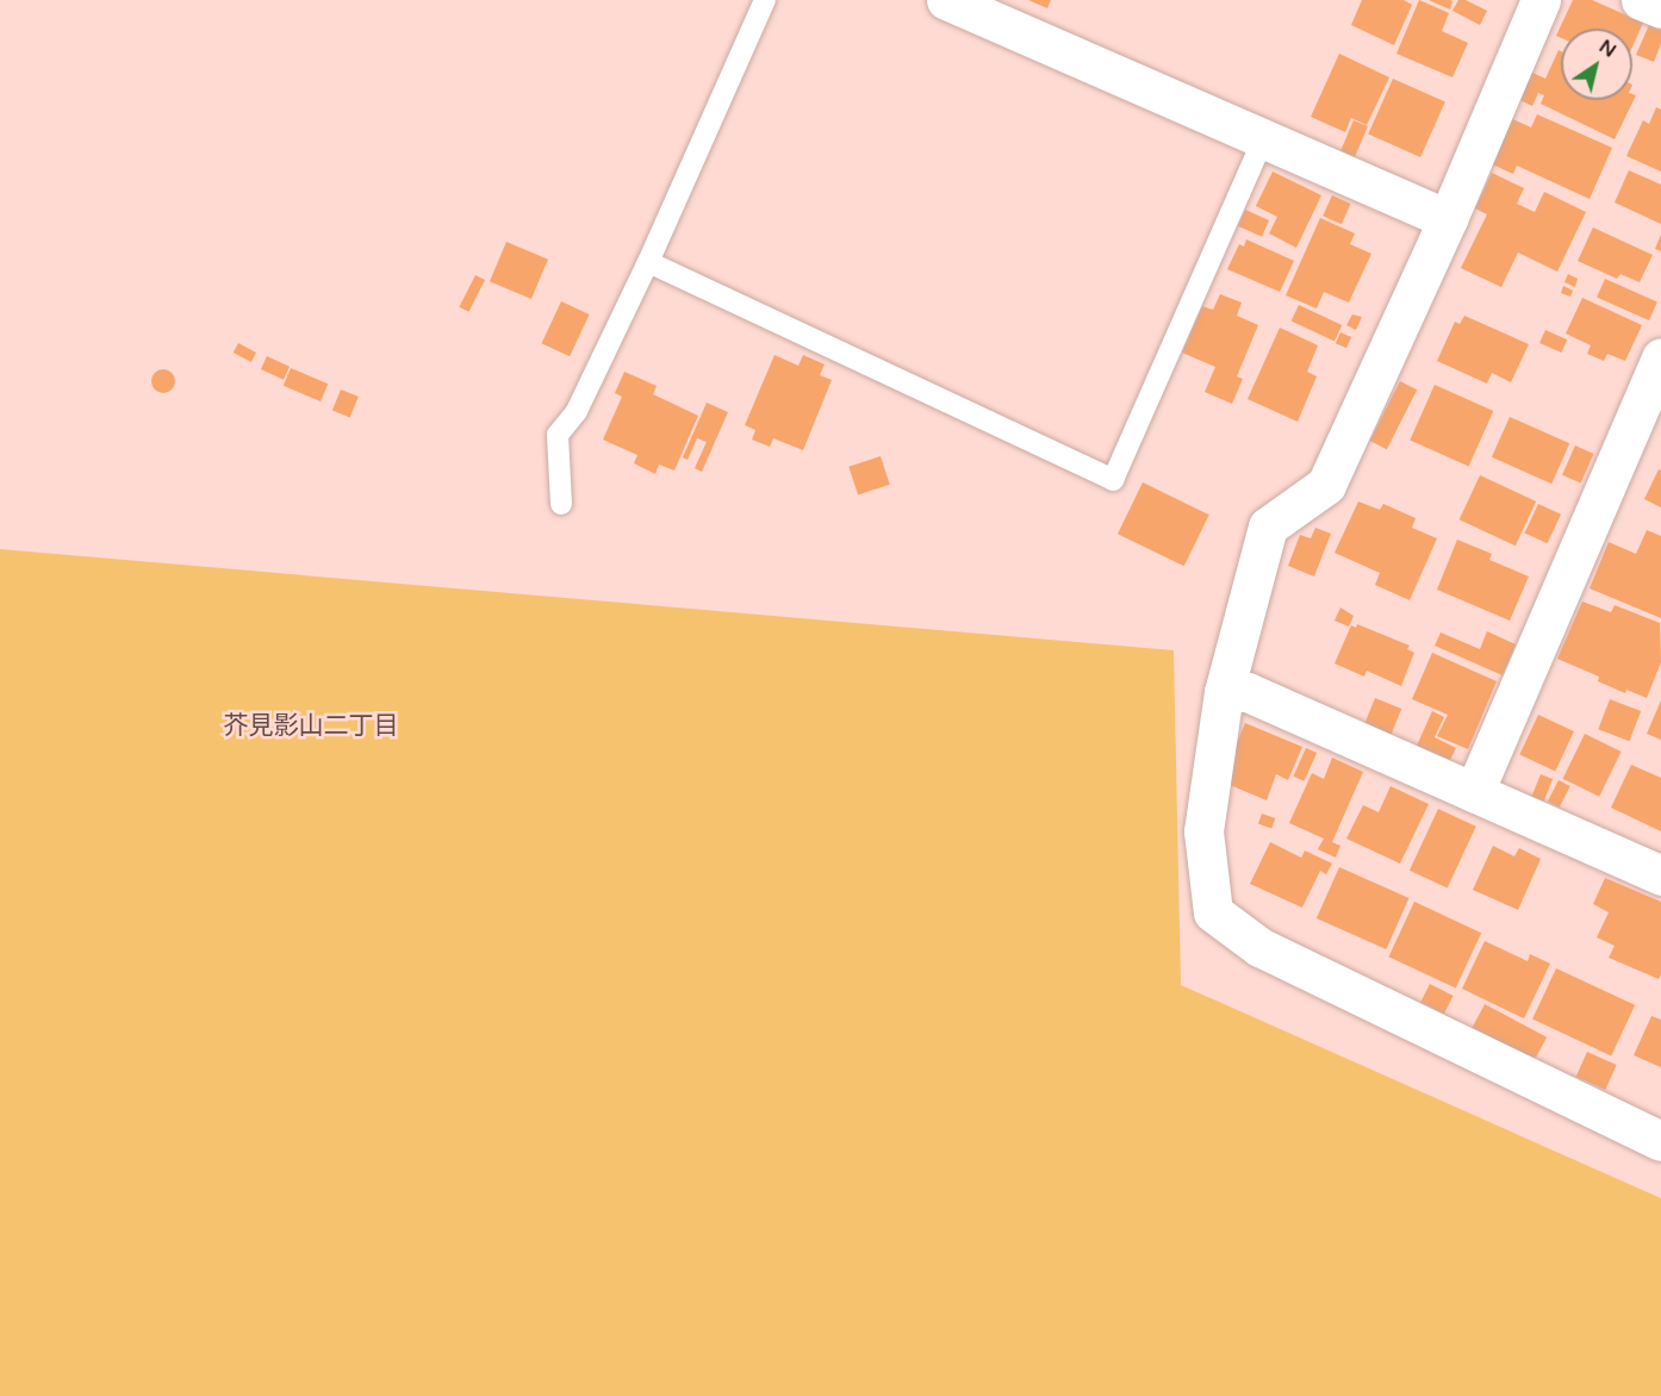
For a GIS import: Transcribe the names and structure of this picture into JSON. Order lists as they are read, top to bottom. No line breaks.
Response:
{"districts":["芥見影山二丁目"],"north":"top right"}
